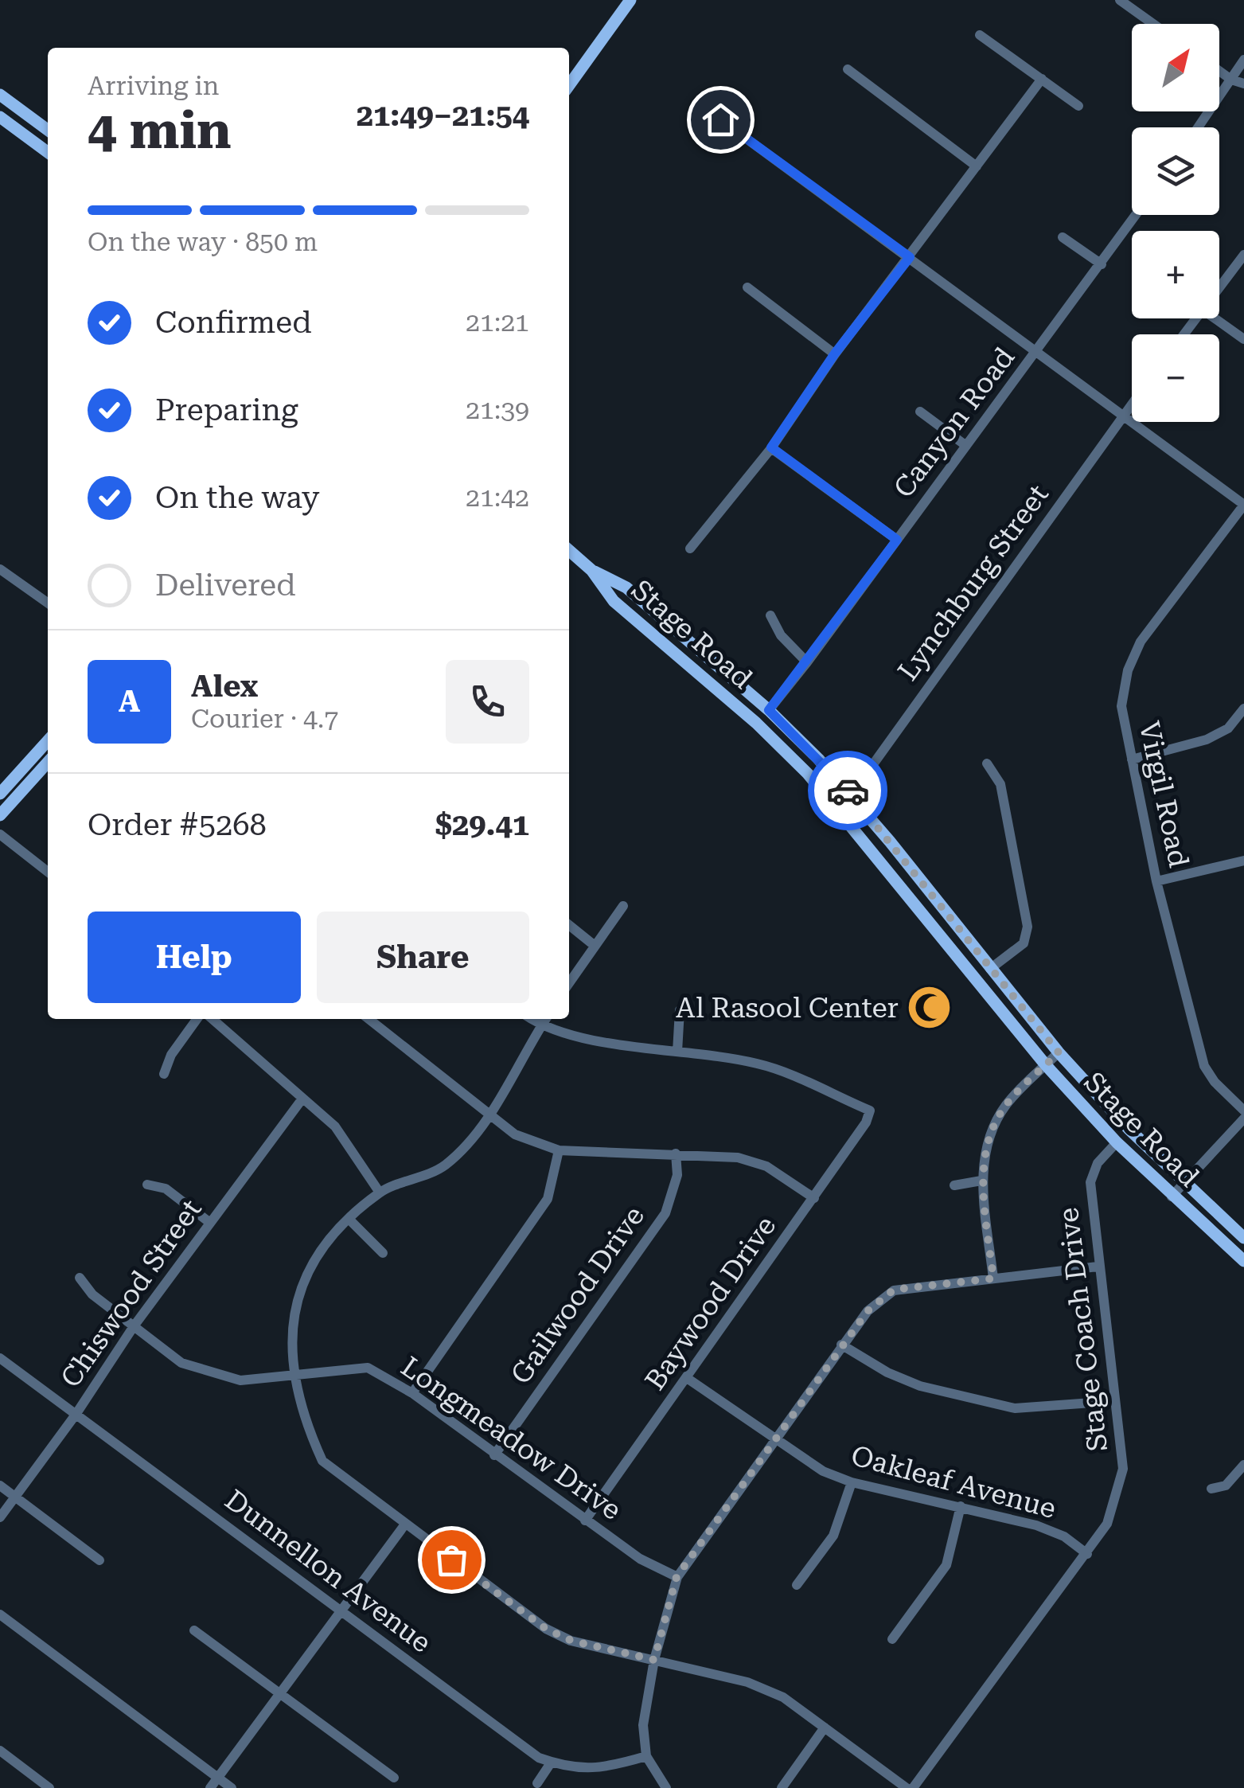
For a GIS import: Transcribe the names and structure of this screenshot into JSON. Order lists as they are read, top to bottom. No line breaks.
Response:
{"streets":{"main road":["Stage Road"],"street":["Canyon Road","Lynchburg Street","Virgil Road","Chiswood Street","Gailwood Drive","Baywood Drive","Stage Coach Drive","Longmeadow Drive","Oakleaf Avenue","Dunnellon Avenue"]},"crossings":[["Canyon Road","Stage Road"],["Lynchburg Street","Stage Road"],["Stage Road","Stage Coach Drive"],["Chiswood Street","Longmeadow Drive"],["Chiswood Street","Dunnellon Avenue"],["Gailwood Drive","Longmeadow Drive"],["Baywood Drive","Longmeadow Drive"],["Baywood Drive","Oakleaf Avenue"],["Stage Coach Drive","Oakleaf Avenue"]],"places":{"mosque":["Al Rasool Center"]},"north":"top right","page":{"map_buttons":["+","−"],"heading":["4 min","Arriving in","21:49–21:54"],"panel":["Alex","Courier · 4.7","Order #5268","$29.41"],"bar":"On the way · 850 m","list":[["Confirmed","21:21"],["Preparing","21:39"],["On the way","21:42"],"Delivered"],"round":"A","buttons":["Help","Share"]}}
